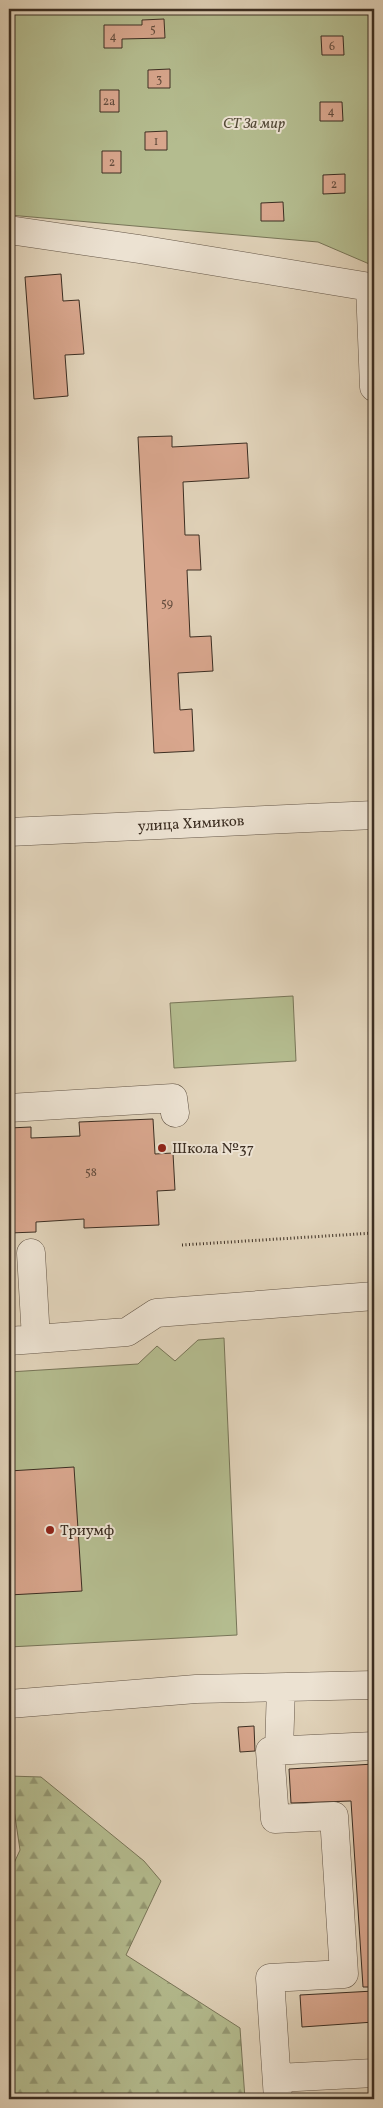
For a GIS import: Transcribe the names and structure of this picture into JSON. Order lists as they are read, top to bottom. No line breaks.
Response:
{"streets":{"street":["улица Химиков"]},"parks":["СТ За мир"],"places":["Школа №37","Триумф"],"house_numbers":["5","4","6","3","2а","4","1","2","2","59","58"]}
